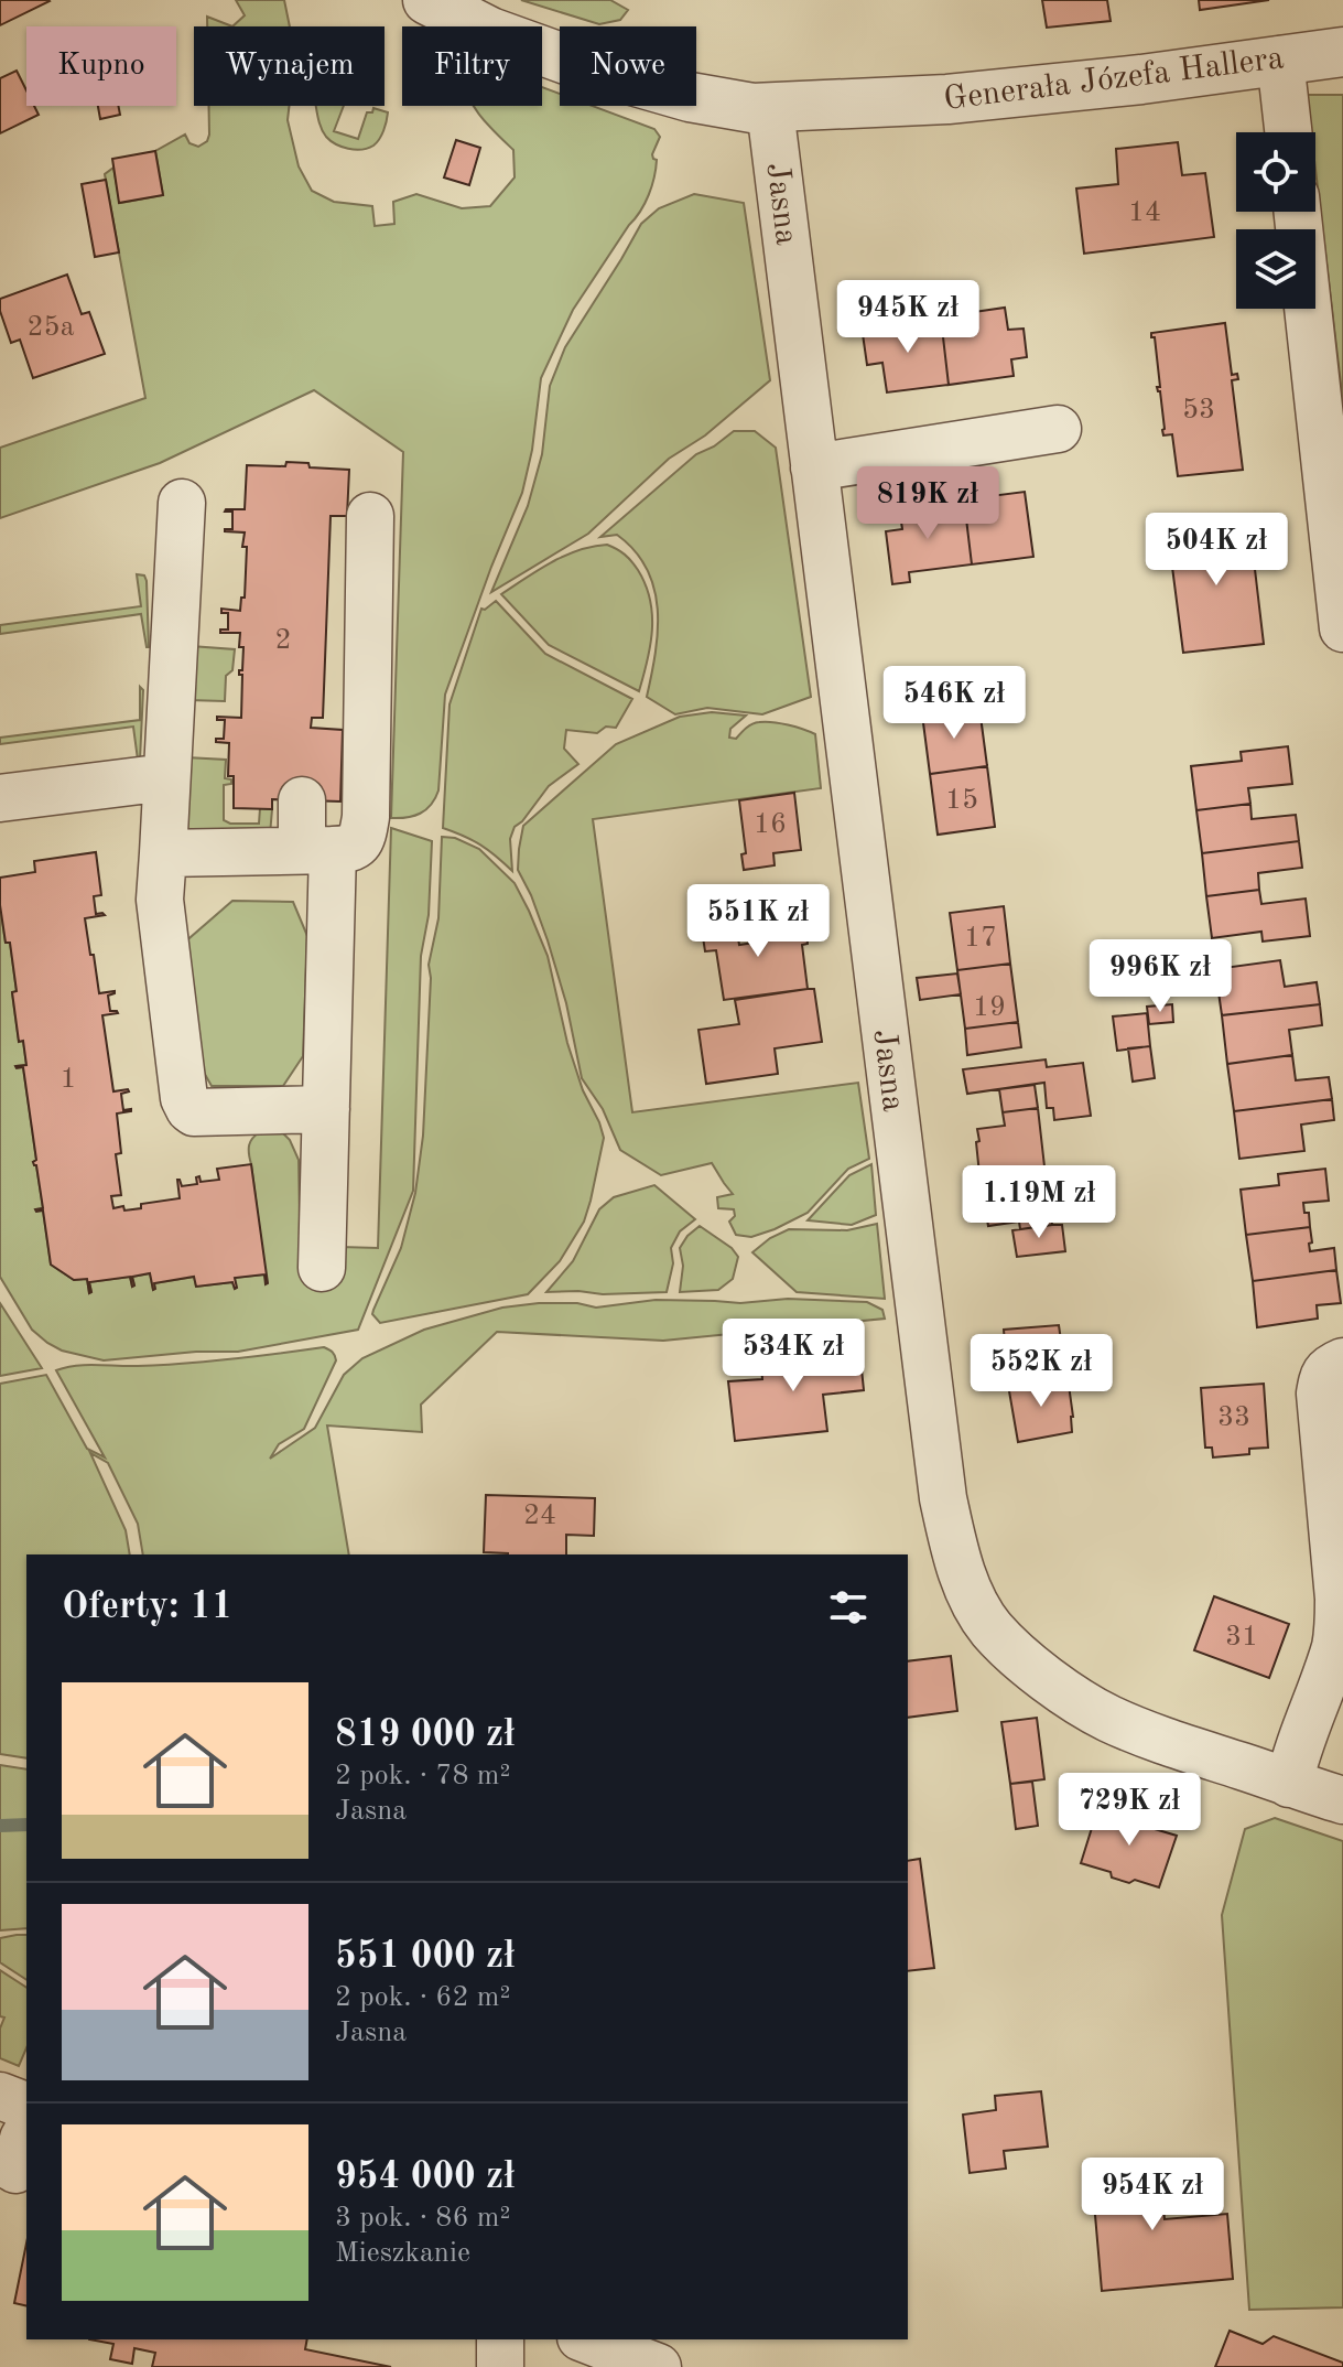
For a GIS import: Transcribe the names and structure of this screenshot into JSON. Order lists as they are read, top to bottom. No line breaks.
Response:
{"streets":{"street":["Generała Józefa Hallera","Jasna"]},"crossings":[["Generała Józefa Hallera","Jasna"]],"house_numbers":["14","25a","53","2","15","16","17","19","1","33","24","31"],"page":{"chip":["Kupno","Wynajem","Filtry","Nowe"],"price":["945K zł","819K zł","504K zł","546K zł","551K zł","996K zł","1.19M zł","534K zł","552K zł","729K zł","954K zł"],"heading":"Oferty: 11","list":[{"name":"819 000 zł","note":"2 pok. · 78 m² · Jasna"},{"name":"551 000 zł","note":"2 pok. · 62 m² · Jasna"},{"name":"954 000 zł","note":"3 pok. · 86 m² · Mieszkanie"}]}}
